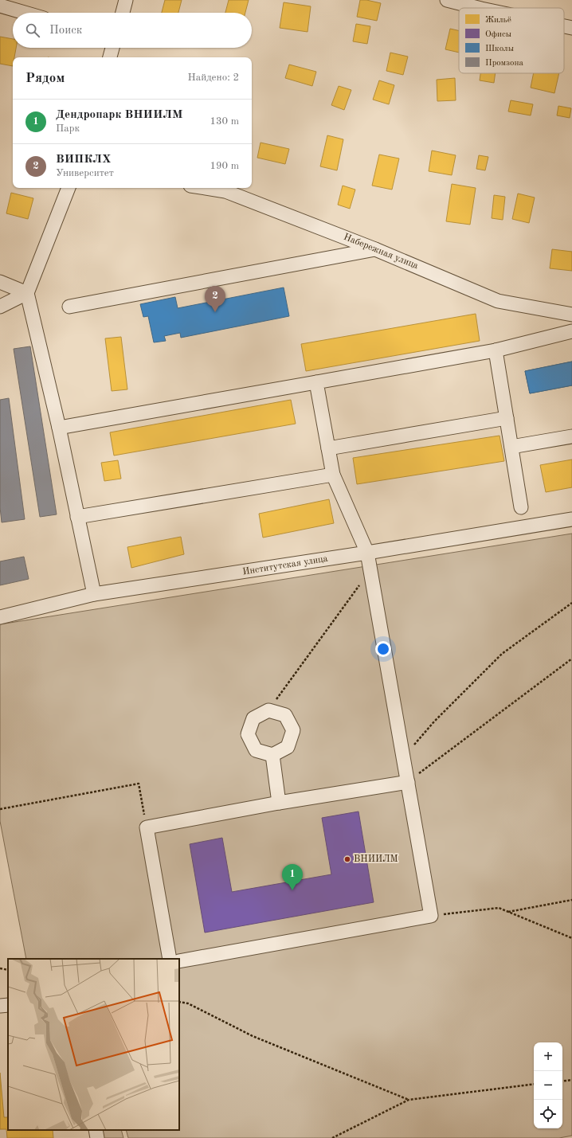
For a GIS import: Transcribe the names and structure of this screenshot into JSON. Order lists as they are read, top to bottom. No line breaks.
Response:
{"streets":{"street":["Набережная улица","Институтская улица"]},"places":["ВНИИЛМ"],"legend":["Жильё","Офисы","Школы","Промзона"],"page":{"search":"Поиск","heading":["Рядом","Найдено: 2"],"list":[{"mark":"1","name":"Дендропарк ВНИИЛМ","note":"Парк","value":"130 m"},{"mark":"2","name":"ВИПКЛХ","note":"Университет","value":"190 m"}],"pins":["2","1"],"map_buttons":["+","−"]}}
